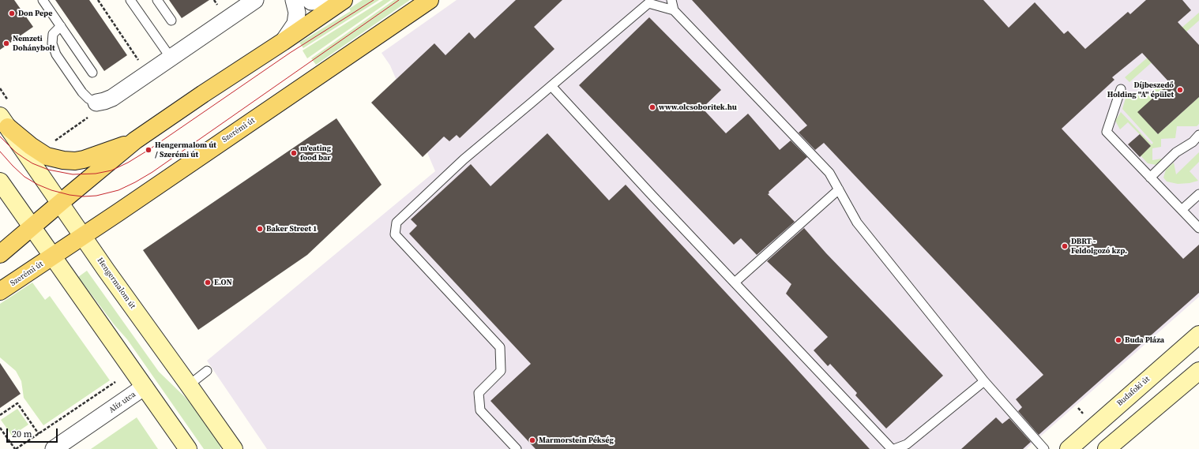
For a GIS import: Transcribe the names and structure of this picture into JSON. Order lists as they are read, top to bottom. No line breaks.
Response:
{"streets":{"main road":["Szerémi út","Hengermalom út","Budafoki út"],"street":["Alíz utca"]},"crossings":[["Szerémi út","Hengermalom út"]],"places":["Don Pepe","Nemzeti Dohánybolt","Díjbeszedő Holding \"A\" épület","www.olcsoboritek.hu","Hengermalom út / Szerémi út","m'eating food bar","Baker Street 1","DBRT - Feldolgozó kzp.","E.ON","Buda Pláza","Marmorstein Pékség"],"scale_bar":"20 m"}
